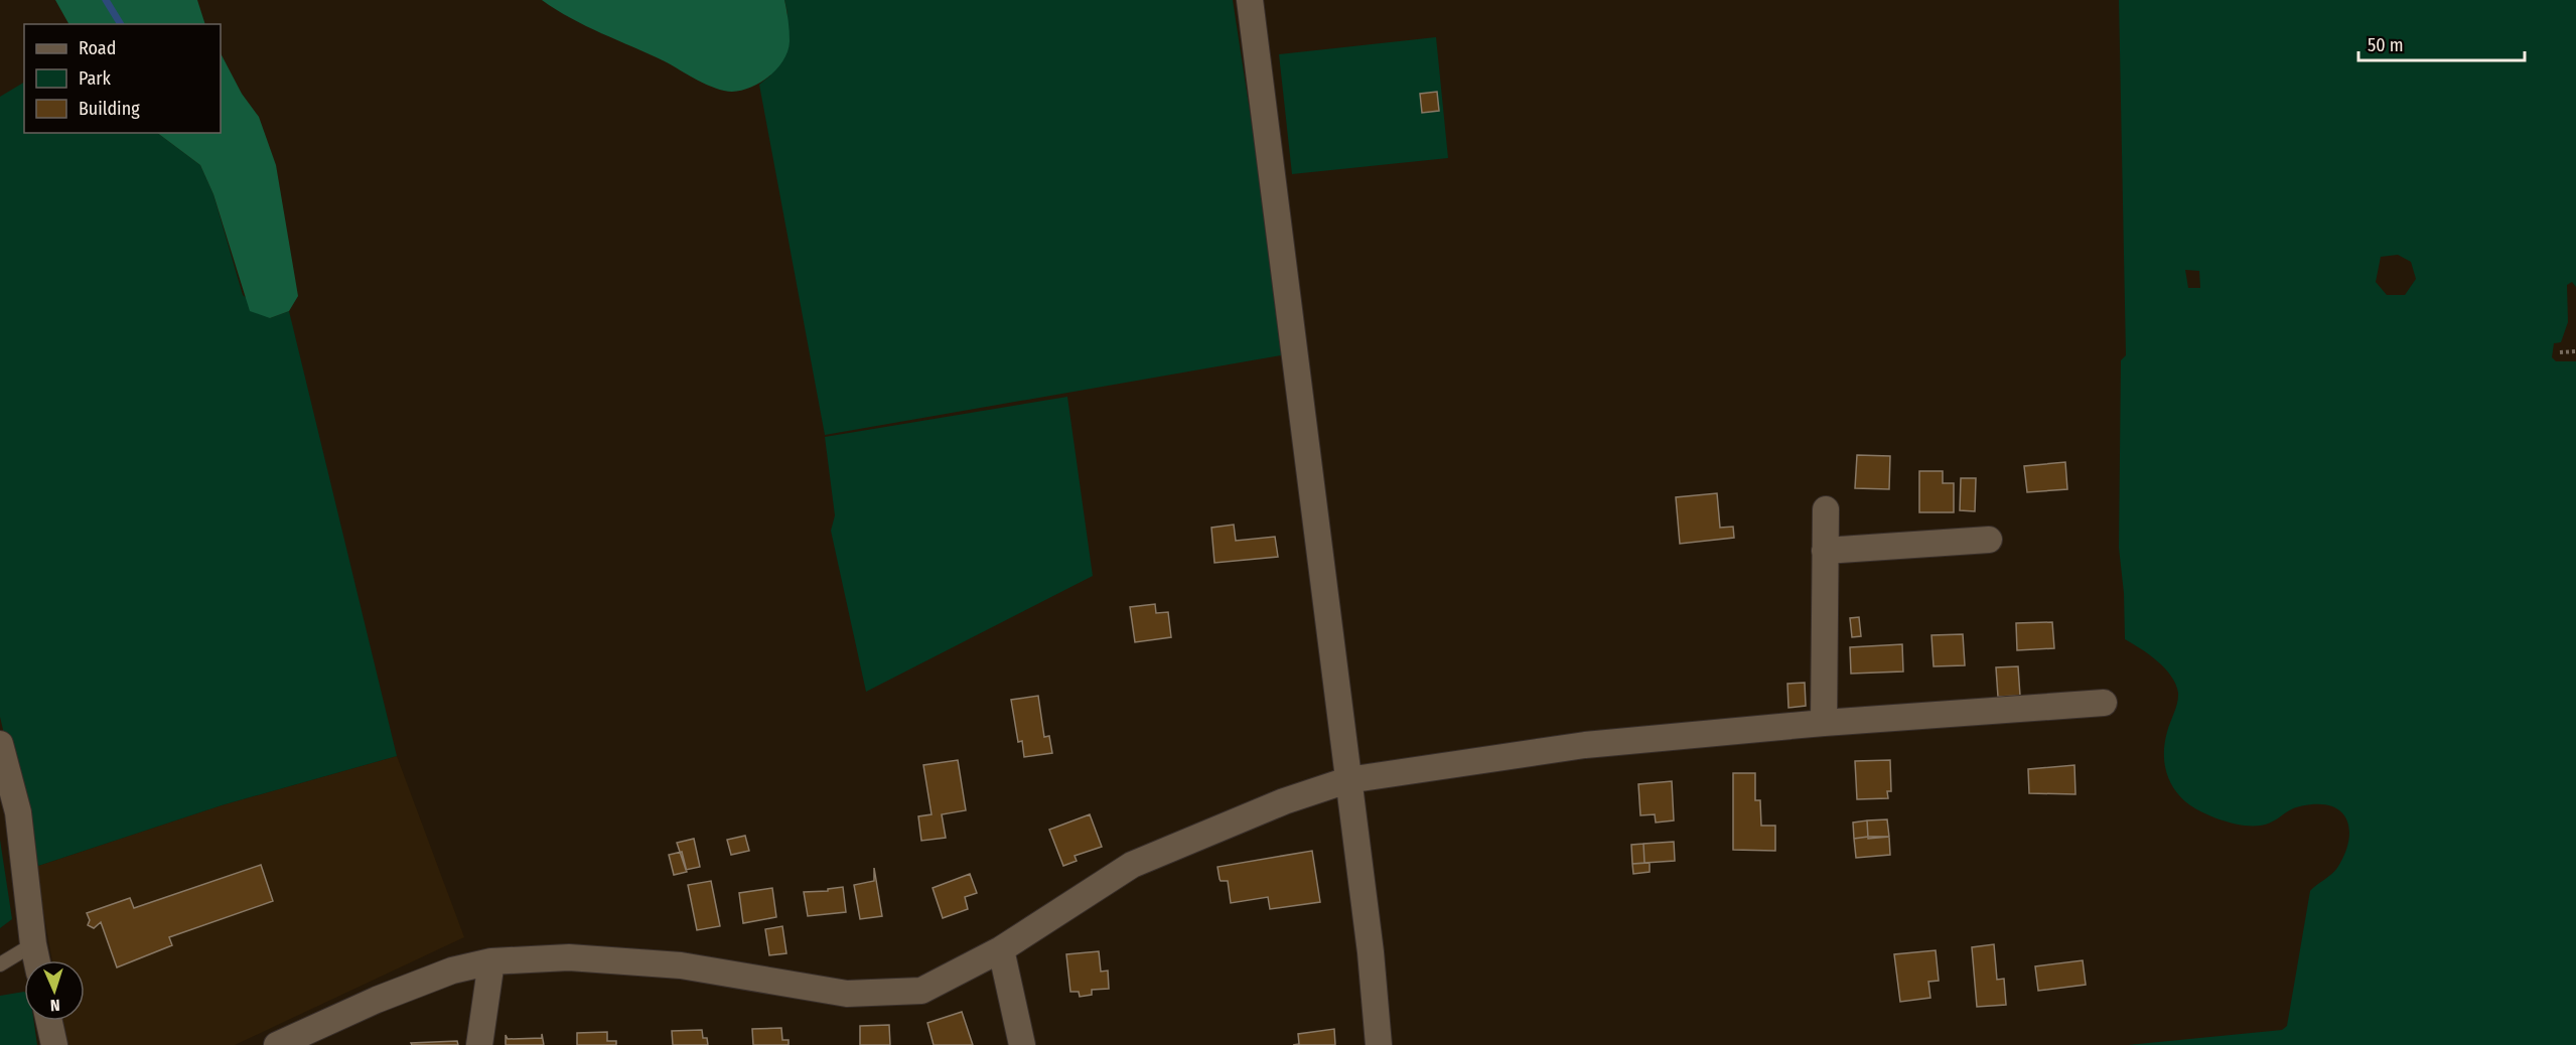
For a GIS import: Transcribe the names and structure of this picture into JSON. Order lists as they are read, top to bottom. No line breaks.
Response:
{"legend":["Road","Park","Building"],"scale_bar":"50 m","north":"bottom"}
